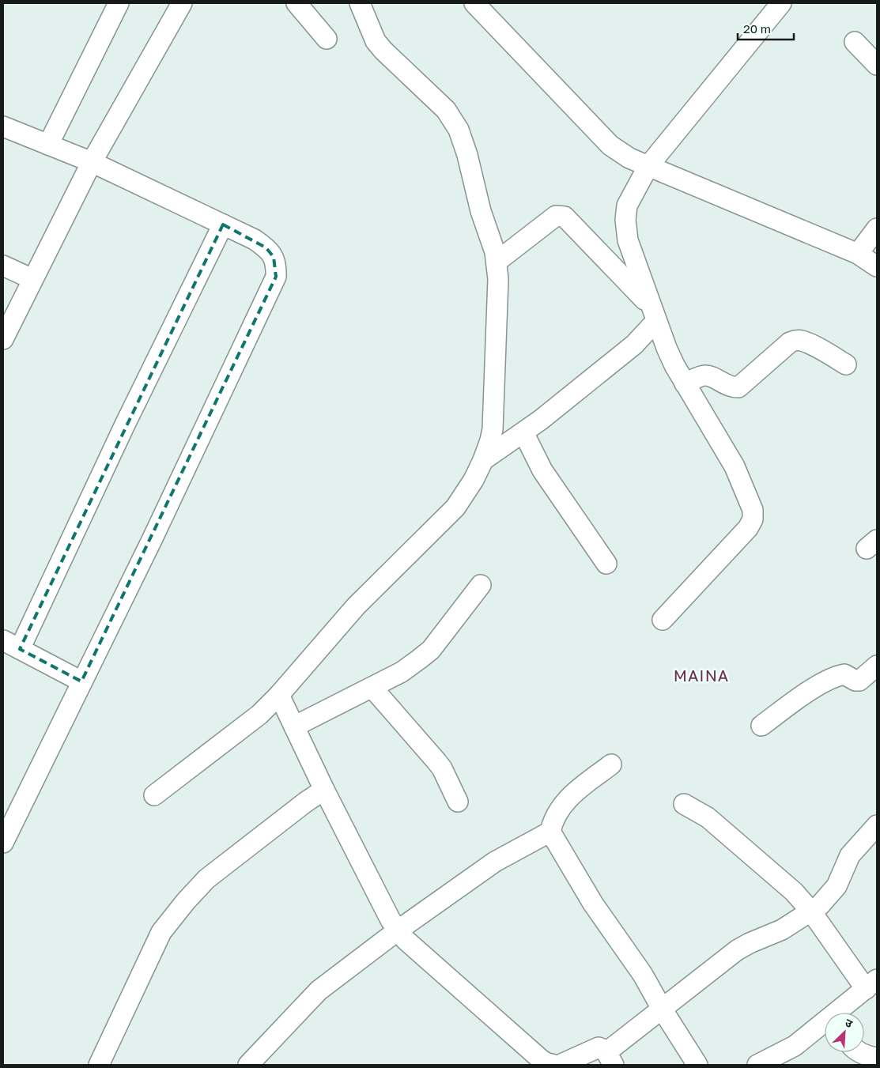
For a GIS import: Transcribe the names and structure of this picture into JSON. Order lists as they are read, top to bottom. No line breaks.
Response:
{"districts":["MAINA"],"scale_bar":"20 m","north":"top right"}
